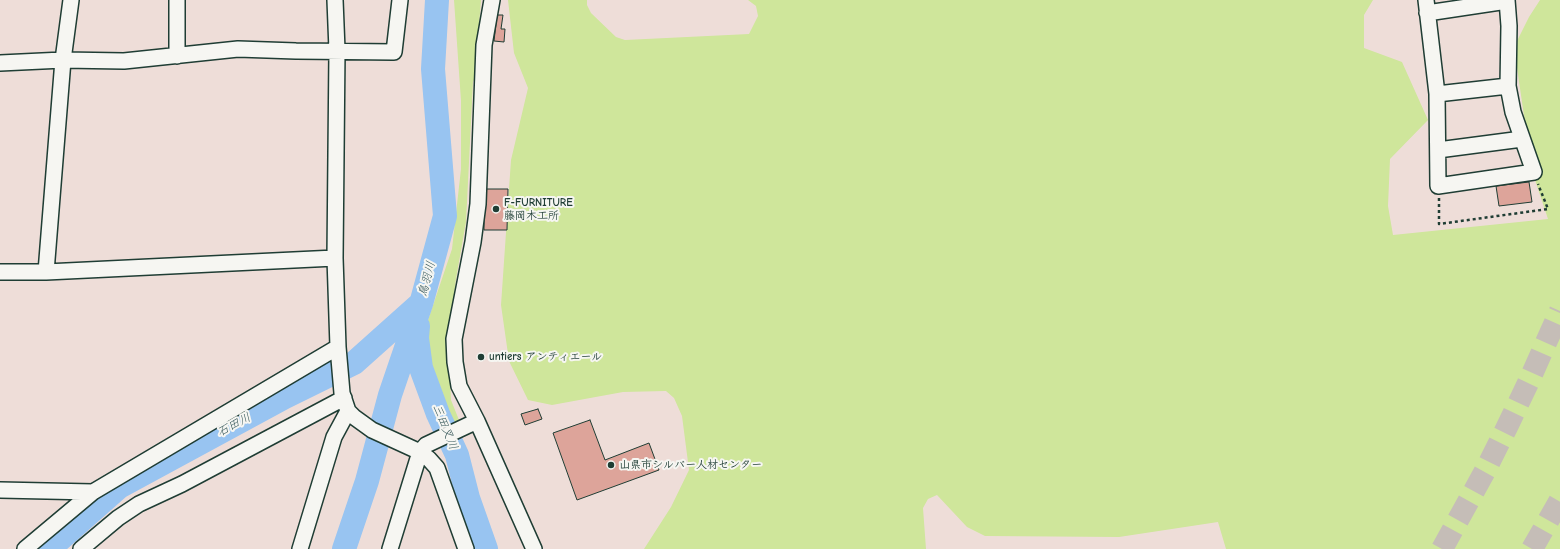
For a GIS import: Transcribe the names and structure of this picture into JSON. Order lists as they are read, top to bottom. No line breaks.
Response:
{"water":["鳥羽川","石田川","三田叉川"],"places":["F-FURNITURE 藤岡木工所","untiers アンティエール","山県市シルバー人材センター"]}
